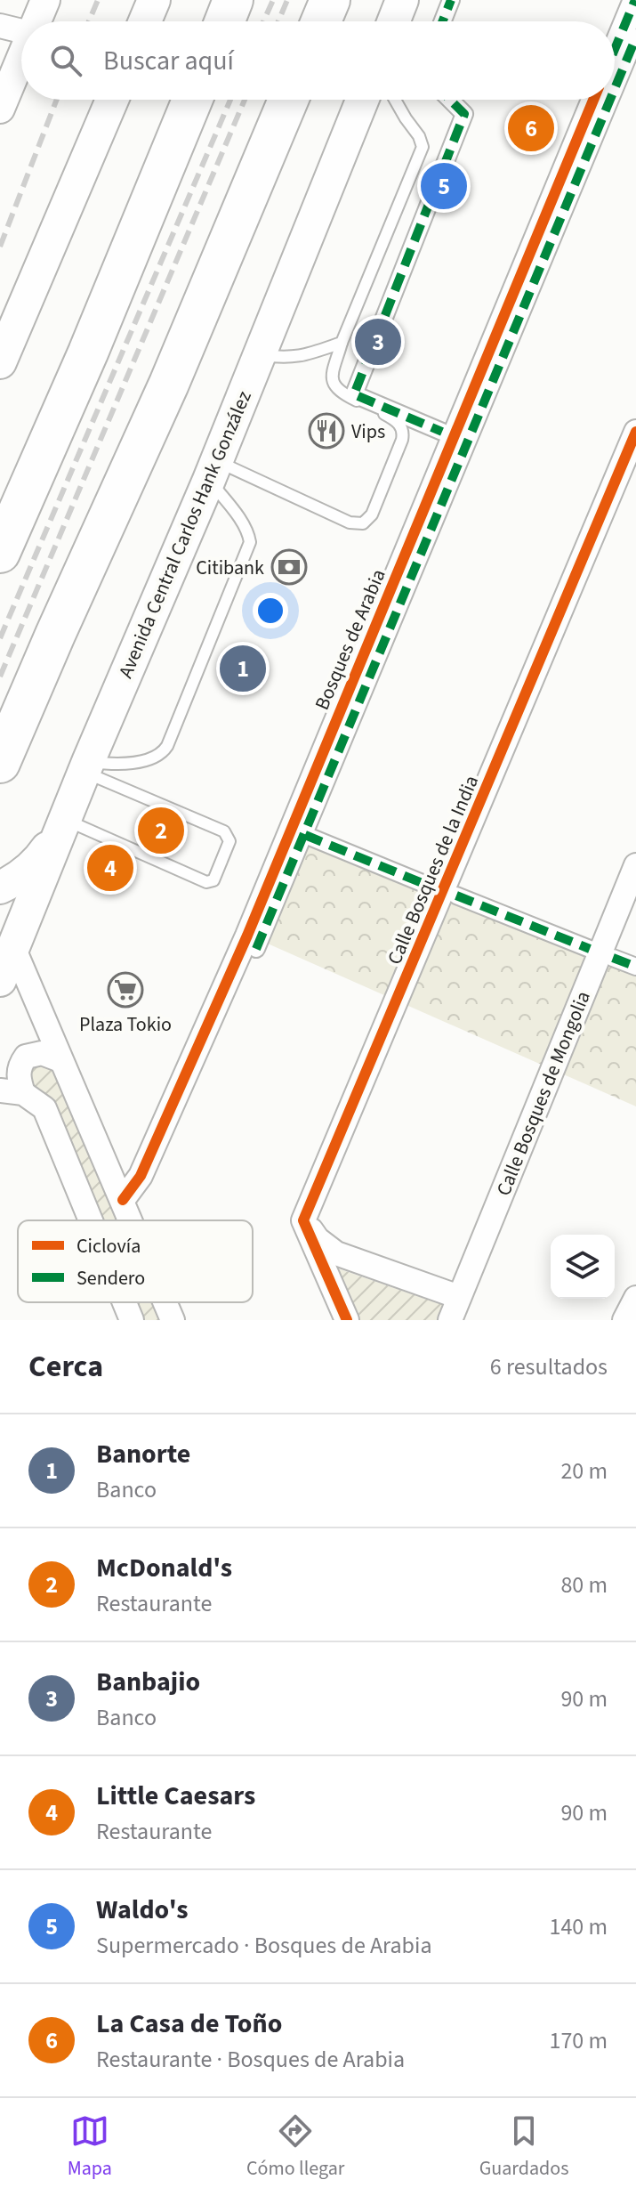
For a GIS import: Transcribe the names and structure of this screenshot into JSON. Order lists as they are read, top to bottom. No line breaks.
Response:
{"streets":{"main road":["Avenida Central Carlos Hank González"],"street":["Bosques de Arabia","Calle Bosques de la India","Calle Bosques de Mongolia"]},"places":{"restaurant":["Vips"],"bank":["Citibank"],"supermarket":["Plaza Tokio"]},"legend":["Ciclovía","Sendero"],"page":{"search":"Buscar aquí","pins":["6","5","3","1","2","4"],"heading":["Cerca","6 resultados"],"list":[{"mark":"1","name":"Banorte","note":"Banco","value":"20 m"},{"mark":"2","name":"McDonald's","note":"Restaurante","value":"80 m"},{"mark":"3","name":"Banbajio","note":"Banco","value":"90 m"},{"mark":"4","name":"Little Caesars","note":"Restaurante","value":"90 m"},{"mark":"5","name":"Waldo's","note":"Supermercado · Bosques de Arabia","value":"140 m"},{"mark":"6","name":"La Casa de Toño","note":"Restaurante · Bosques de Arabia","value":"170 m"}],"nav":["Mapa","Cómo llegar","Guardados"]}}
